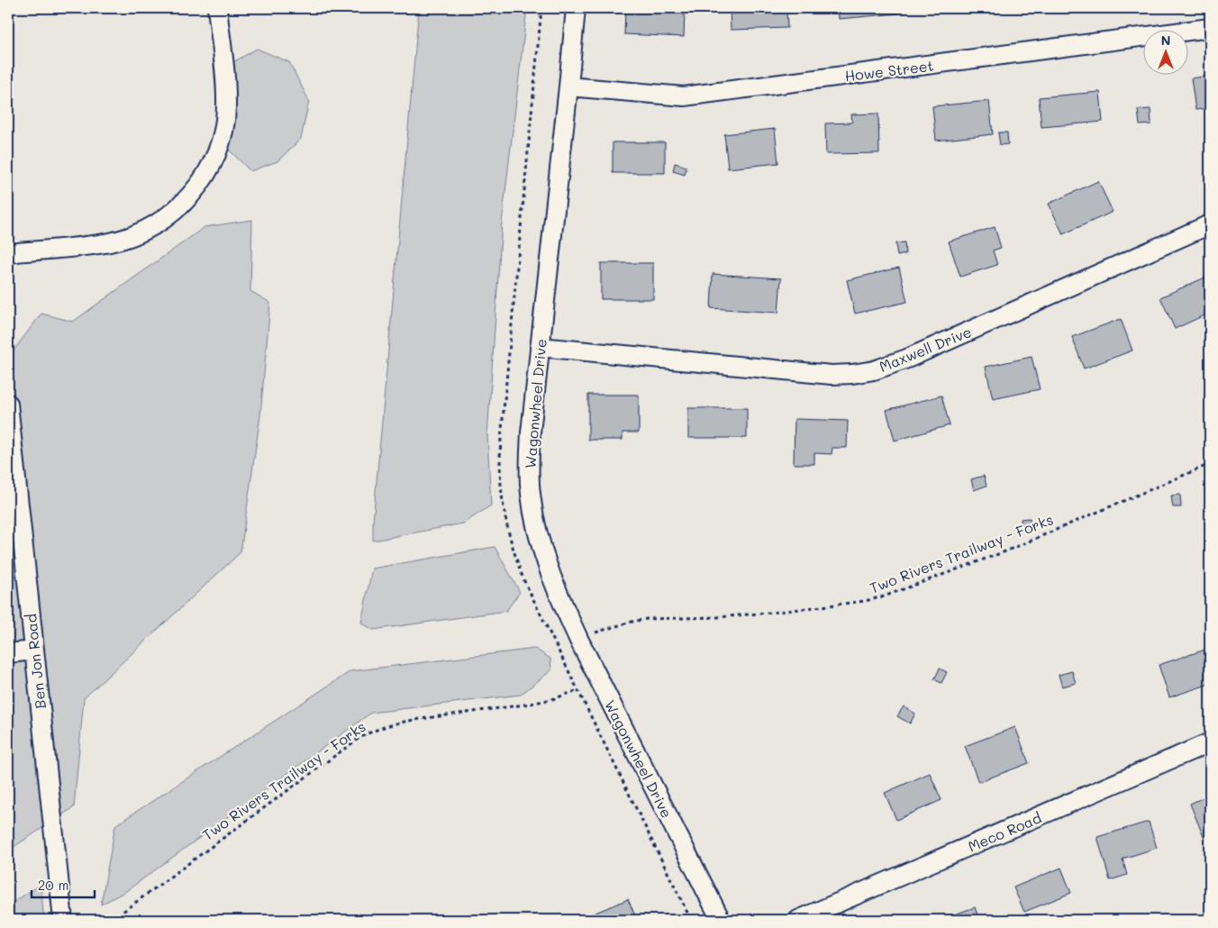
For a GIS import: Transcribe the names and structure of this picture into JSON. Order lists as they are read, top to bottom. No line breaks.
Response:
{"streets":{"street":["Howe Street","Maxwell Drive","Wagonwheel Drive","Ben Jon Road","Meco Road"],"path":["Two Rivers Trailway - Forks"]},"crossings":[["Howe Street","Wagonwheel Drive"],["Maxwell Drive","Wagonwheel Drive"]],"scale_bar":"20 m","north":"top"}
